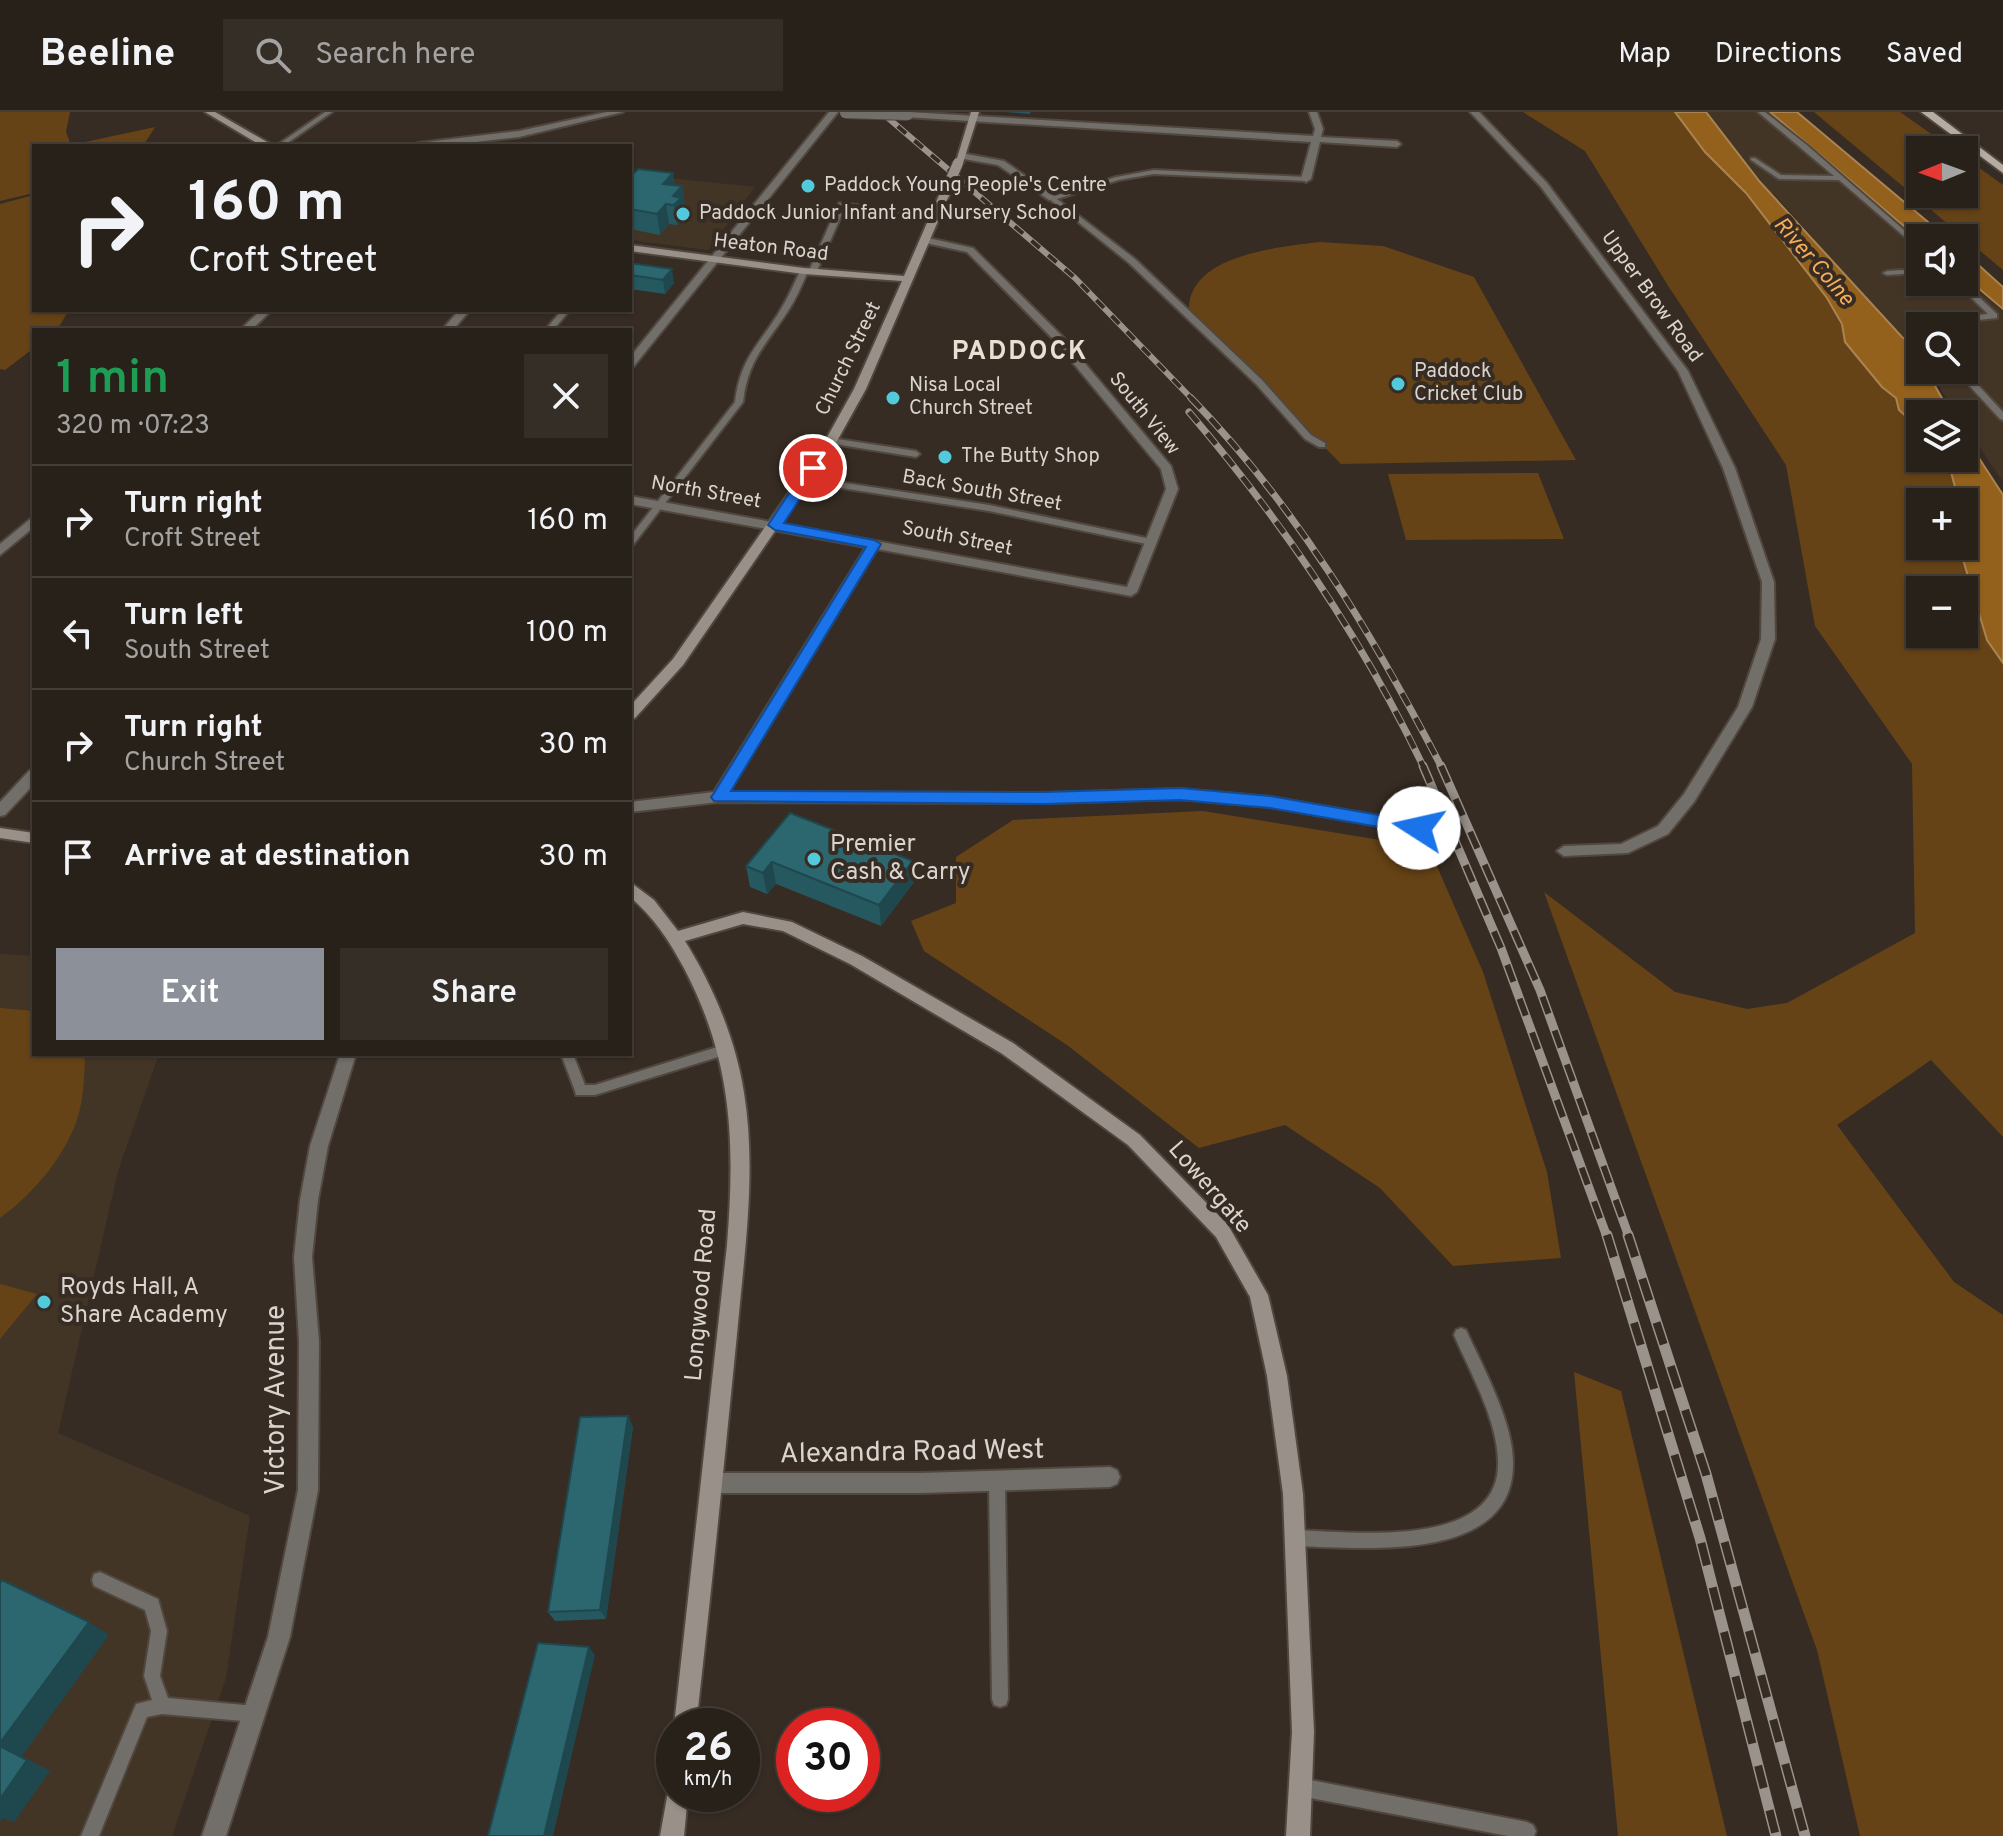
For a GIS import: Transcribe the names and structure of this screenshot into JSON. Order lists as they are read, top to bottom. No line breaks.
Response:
{"streets":{"street":["Heaton Road","Upper Brow Road","Church Street","South View","North Street","South Street","Lowergate","Longwood Road","Victory Avenue","Alexandra Road West"],"lane":["Back South Street"]},"crossings":[["Heaton Road","Church Street"],["Church Street","South View"],["Church Street","Back South Street"],["Church Street","North Street"],["Church Street","South Street"],["South View","Back South Street"],["South View","South Street"],["North Street","South Street"],["Lowergate","Longwood Road"],["Longwood Road","Alexandra Road West"]],"districts":["PADDOCK"],"water":["River Colne"],"places":["Paddock Young People's Centre","Paddock Junior Infant and Nursery School","Paddock Cricket Club","Nisa Local Church Street","The Butty Shop","Premier Cash & Carry","Royds Hall, A Share Academy"],"north":"left","page":{"header":"Beeline","search":"Search here","nav":["Map","Directions","Saved"],"map_buttons":["+","−"],"turn":["160 m","Croft Street"],"heading":["1 min","320 m · 07:23"],"list":[{"name":"Turn right","note":"Croft Street","value":"160 m"},{"name":"Turn left","note":"South Street","value":"100 m"},{"name":"Turn right","note":"Church Street","value":"30 m"},{"name":"Arrive at destination","value":"30 m"}],"buttons":["Exit","Share"],"speed":"26 km/h","limit":"30"}}
